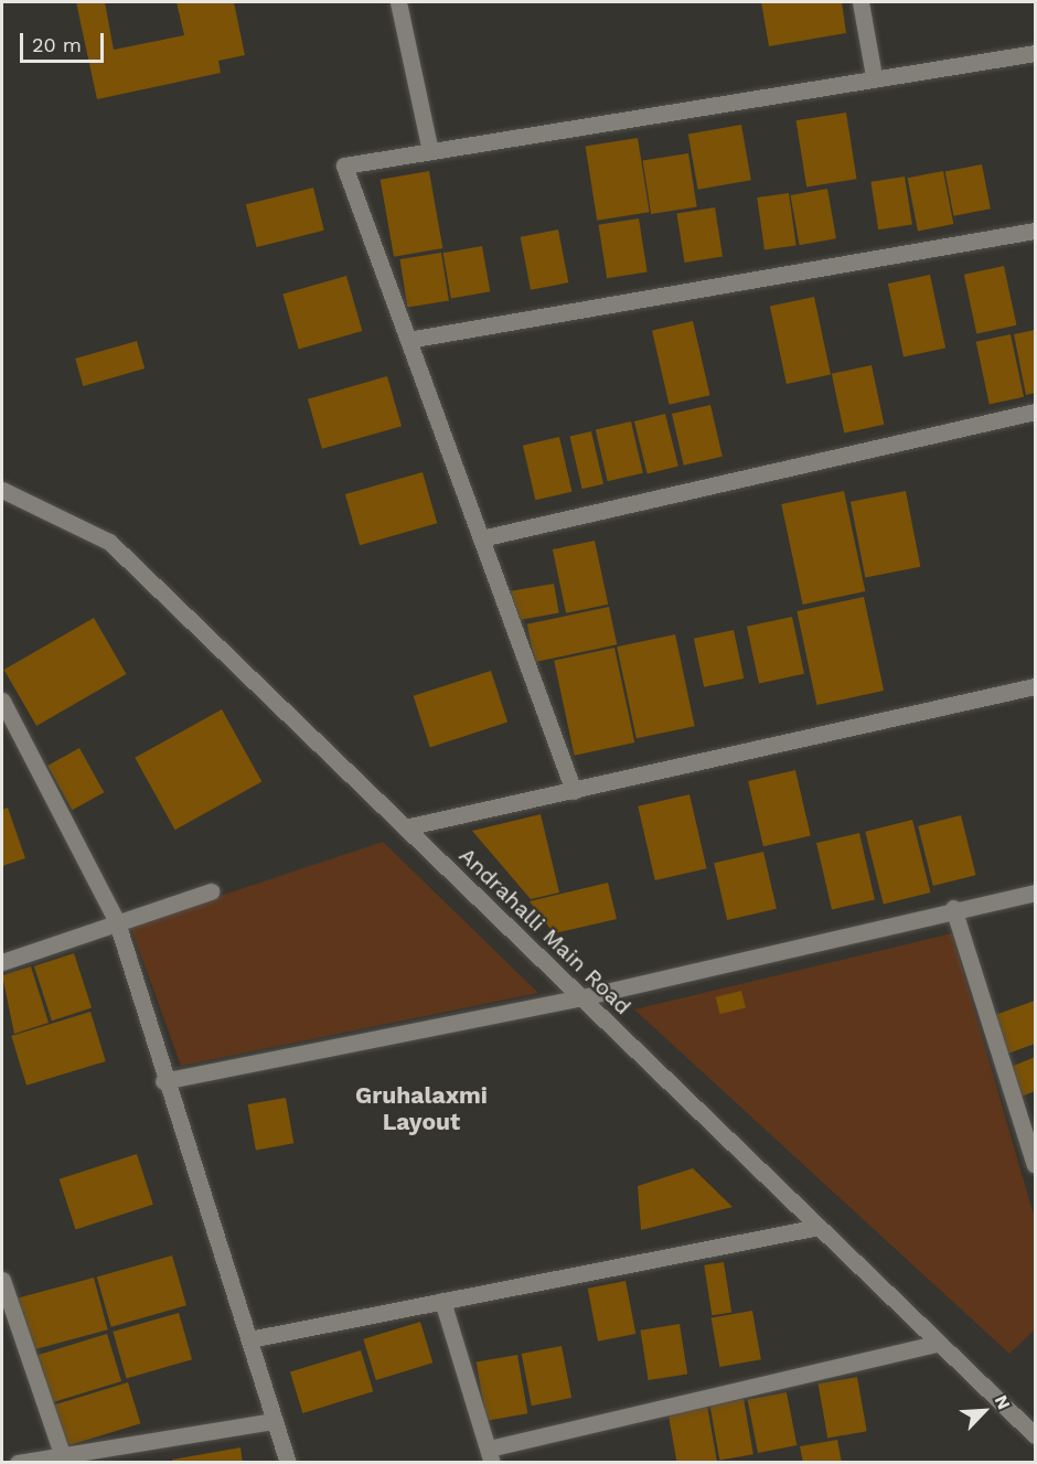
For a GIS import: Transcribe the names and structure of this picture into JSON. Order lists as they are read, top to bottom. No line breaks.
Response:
{"streets":{"street":["Andrahalli Main Road"]},"districts":["Gruhalaxmi Layout"],"scale_bar":"20 m","north":"top right"}
